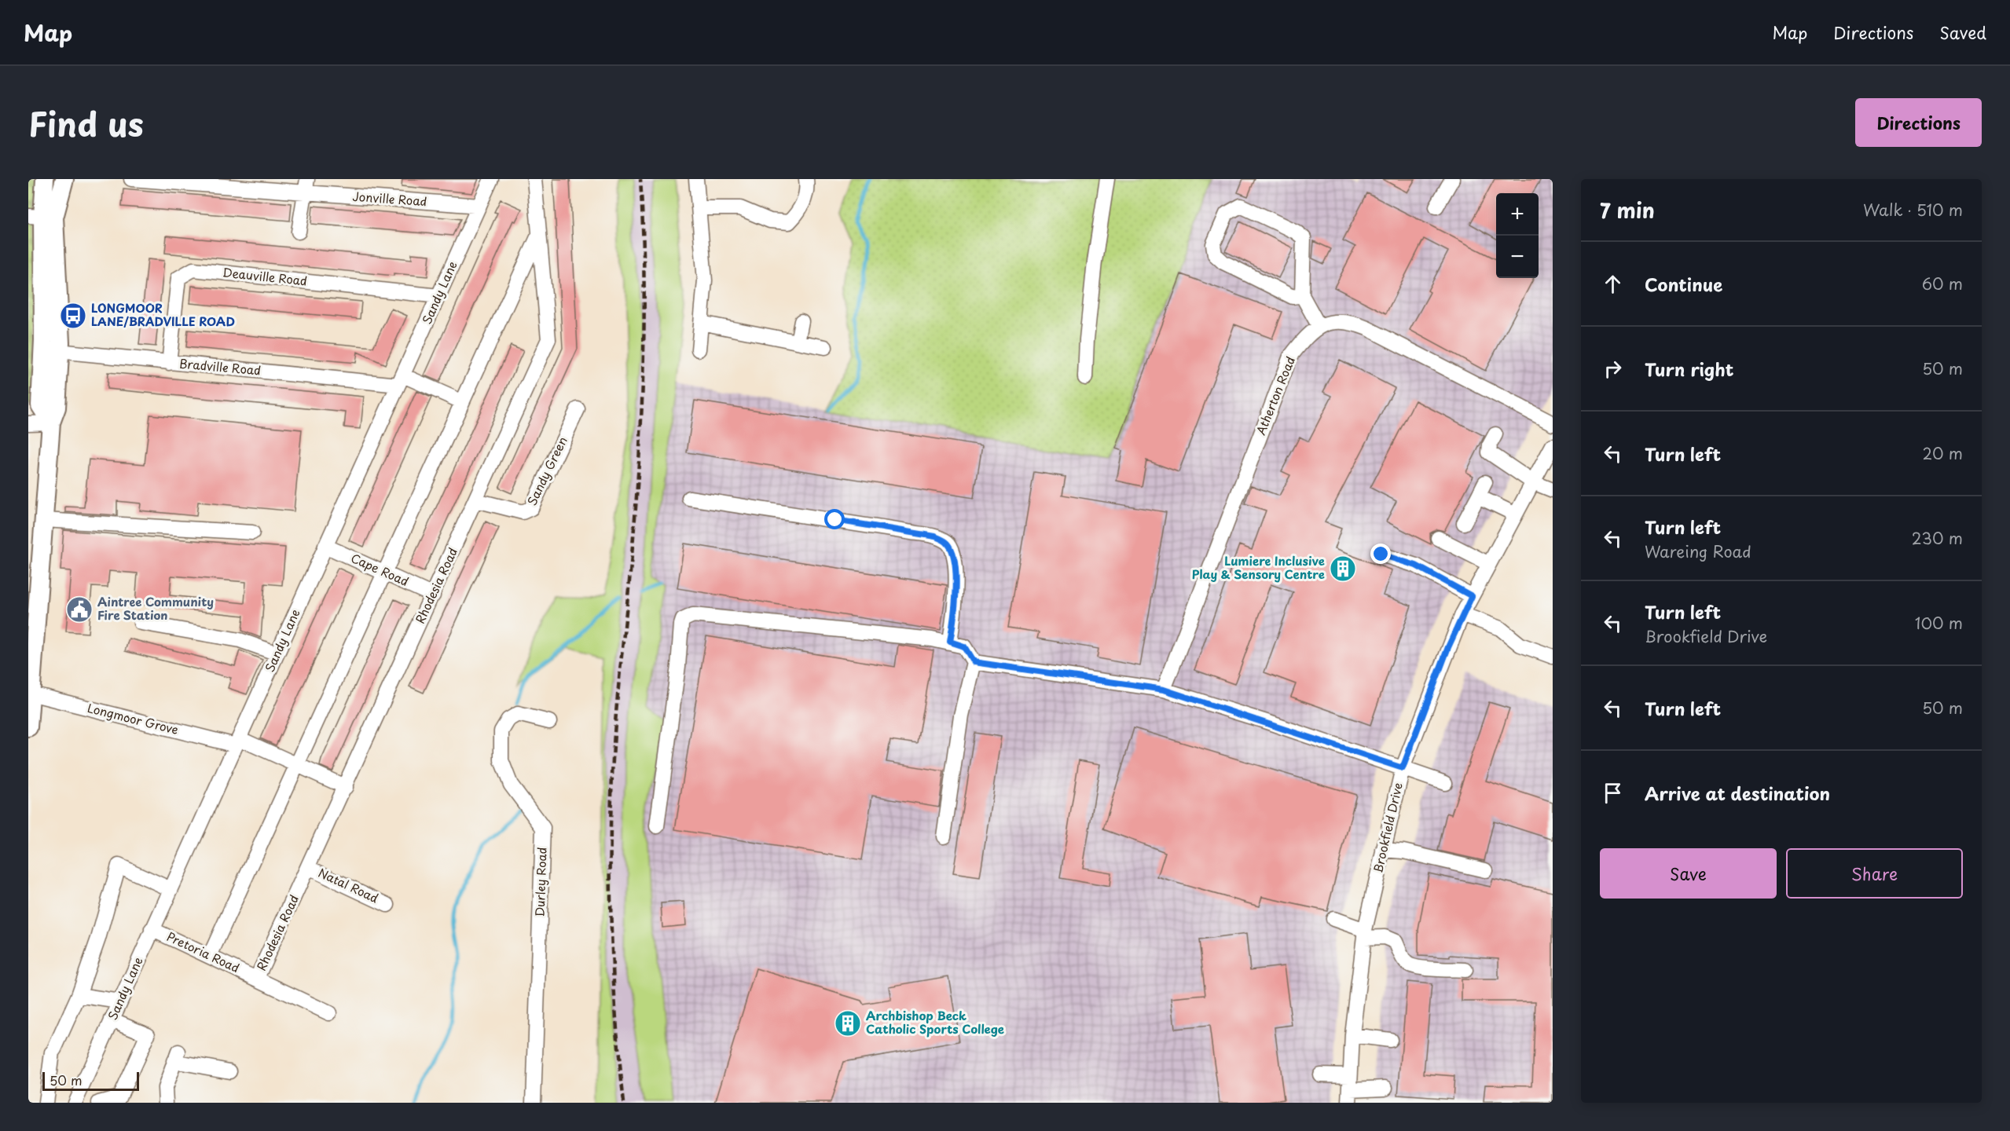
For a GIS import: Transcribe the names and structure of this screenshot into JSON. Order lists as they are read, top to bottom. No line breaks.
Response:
{"streets":{"street":["Jonville Road","Deauville Road","Sandy Lane","Bradville Road","Atherton Road","Sandy Green","Cape Road","Rhodesia Road","Longmoor Grove","Brookfield Drive","Durley Road","Natal Road","Pretoria Road"]},"crossings":[["Jonville Road","Sandy Lane"],["Deauville Road","Sandy Lane"],["Deauville Road","Bradville Road"],["Sandy Lane","Bradville Road"],["Sandy Lane","Cape Road"],["Sandy Lane","Longmoor Grove"],["Sandy Lane","Pretoria Road"],["Sandy Green","Rhodesia Road"],["Cape Road","Rhodesia Road"],["Rhodesia Road","Longmoor Grove"],["Rhodesia Road","Natal Road"],["Rhodesia Road","Pretoria Road"]],"places":{"bus stop":["LONGMOOR LANE/BRADVILLE ROAD"],"building":["Lumiere Inclusive Play & Sensory Centre","Archbishop Beck Catholic Sports College"],"public building":["Aintree Community Fire Station"]},"scale_bar":"50 m","page":{"header":"Map","nav":["Map","Directions","Saved"],"title":"Find us","buttons":["Directions",["Save","Share"]],"heading":["7 min","Walk · 510 m"],"map_buttons":["+","−"],"list":[["Continue","60 m"],["Turn right","50 m"],["Turn left","20 m"],["Turn left","Wareing Road","230 m"],["Turn left","Brookfield Drive","100 m"],["Turn left","50 m"],"Arrive at destination"],"scale":"50 m"}}
